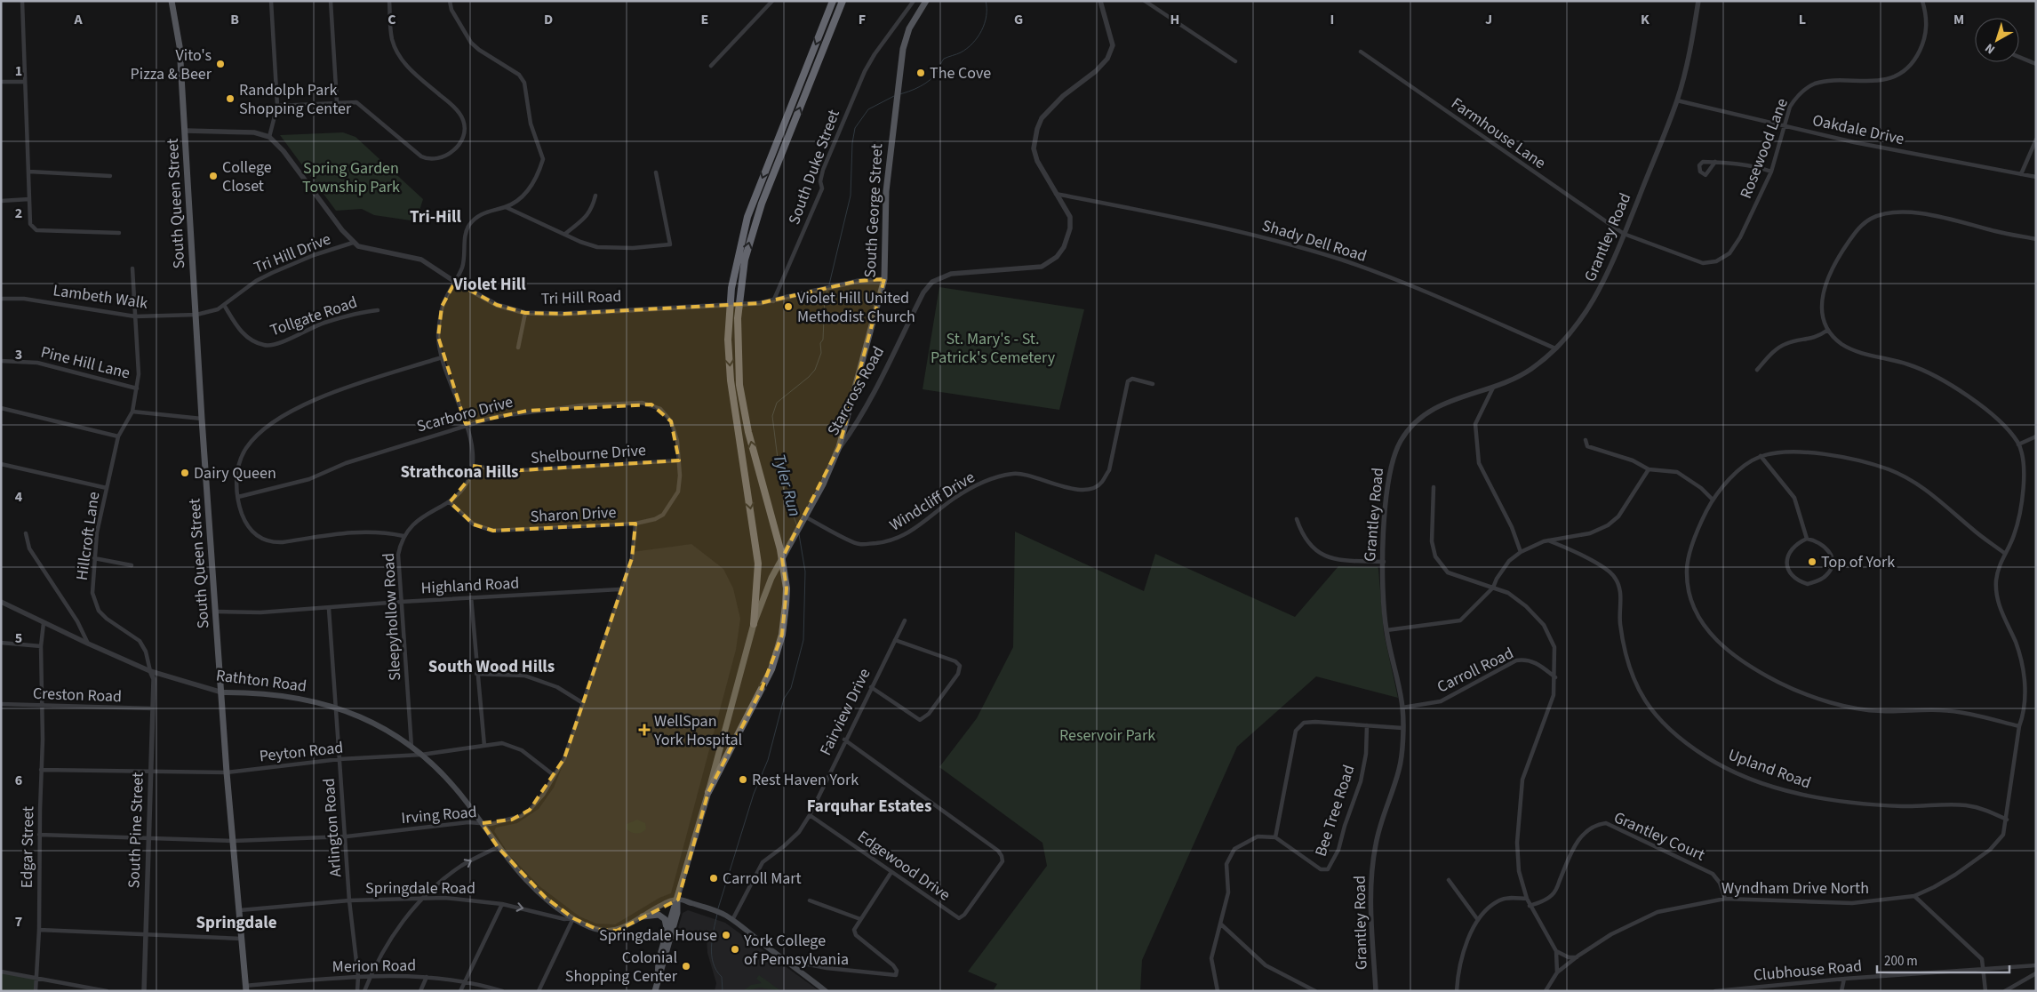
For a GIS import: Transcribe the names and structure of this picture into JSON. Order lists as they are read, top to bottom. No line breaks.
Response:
{"streets":{"main road":["South Queen Street","South George Street","Rathton Road"],"street":["Oakdale Drive","Farmhouse Lane","Rosewood Lane","South Duke Street","Grantley Road","Shady Dell Road","Tri Hill Drive","Lambeth Walk","Tri Hill Road","Tollgate Road","Pine Hill Lane","Starcross Road","Scarboro Drive","Shelbourne Drive","Windcliff Drive","Sharon Drive","Hillcroft Lane","Highland Road","Sleepyhollow Road","Carroll Road","Creston Road","Fairview Drive","Peyton Road","Upland Road","Bee Tree Road","Irving Road","Arlington Road","South Pine Street","Grantley Court","Edgar Street","Edgewood Drive","Springdale Road","Wyndham Drive North","Merion Road","Clubhouse Road"]},"crossings":[["Oakdale Drive","Rosewood Lane"],["Oakdale Drive","Grantley Road"],["Farmhouse Lane","Rosewood Lane"],["Farmhouse Lane","Grantley Road"],["Rosewood Lane","Grantley Road"],["South Duke Street","Tri Hill Road"],["South Queen Street","Tri Hill Drive"],["South Queen Street","Lambeth Walk"],["South Queen Street","Highland Road"],["South Queen Street","Rathton Road"],["South Queen Street","Peyton Road"],["South Queen Street","Irving Road"],["South Queen Street","Springdale Road"],["South Queen Street","Merion Road"],["South George Street","Tri Hill Road"],["South George Street","Starcross Road"],["South George Street","Windcliff Drive"],["South George Street","Rathton Road"],["Grantley Road","Shady Dell Road"],["Grantley Road","Carroll Road"],["Shady Dell Road","Starcross Road"],["Tri Hill Drive","Lambeth Walk"],["Tri Hill Drive","Tri Hill Road"],["Tri Hill Drive","Tollgate Road"],["Lambeth Walk","Hillcroft Lane"],["Tri Hill Road","Sleepyhollow Road"],["Pine Hill Lane","Hillcroft Lane"],["Scarboro Drive","Shelbourne Drive"],["Scarboro Drive","Sharon Drive"],["Scarboro Drive","Sleepyhollow Road"],["Shelbourne Drive","Sleepyhollow Road"],["Sharon Drive","Sleepyhollow Road"],["Sharon Drive","Irving Road"],["Hillcroft Lane","Rathton Road"],["Hillcroft Lane","South Pine Street"],["Highland Road","Sleepyhollow Road"],["Highland Road","Irving Road"],["Highland Road","Arlington Road"],["Sleepyhollow Road","Rathton Road"],["Rathton Road","Peyton Road"],["Rathton Road","Irving Road"],["Rathton Road","Arlington Road"],["Rathton Road","South Pine Street"],["Rathton Road","Edgar Street"],["Rathton Road","Springdale Road"],["Creston Road","South Pine Street"],["Creston Road","Edgar Street"],["Fairview Drive","Edgewood Drive"],["Peyton Road","Irving Road"],["Peyton Road","Arlington Road"],["Peyton Road","South Pine Street"],["Peyton Road","Edgar Street"],["Upland Road","Wyndham Drive North"],["Irving Road","Arlington Road"],["Irving Road","South Pine Street"],["Irving Road","Edgar Street"],["Arlington Road","Springdale Road"],["Arlington Road","Merion Road"],["Grantley Court","Wyndham Drive North"]],"districts":["Tri-Hill","Violet Hill","Strathcona Hills","South Wood Hills","Farquhar Estates","Springdale"],"water":["Tyler Run"],"parks":["Spring Garden Township Park","St. Mary's - St. Patrick's Cemetery","Reservoir Park"],"places":{"other":["Vito's Pizza & Beer","The Cove","Randolph Park Shopping Center","College Closet","Violet Hill United Methodist Church","Dairy Queen","Top of York","Rest Haven York","Carroll Mart","Springdale House","York College of Pennsylvania","Colonial Shopping Center"],"health":["WellSpan York Hospital"]},"scale_bar":"200 m","north":"bottom left","grid":{"columns":["A","B","C","D","E","F","G","H","I","J","K","L","M"],"rows":["1","2","3","4","5","6","7"]}}
